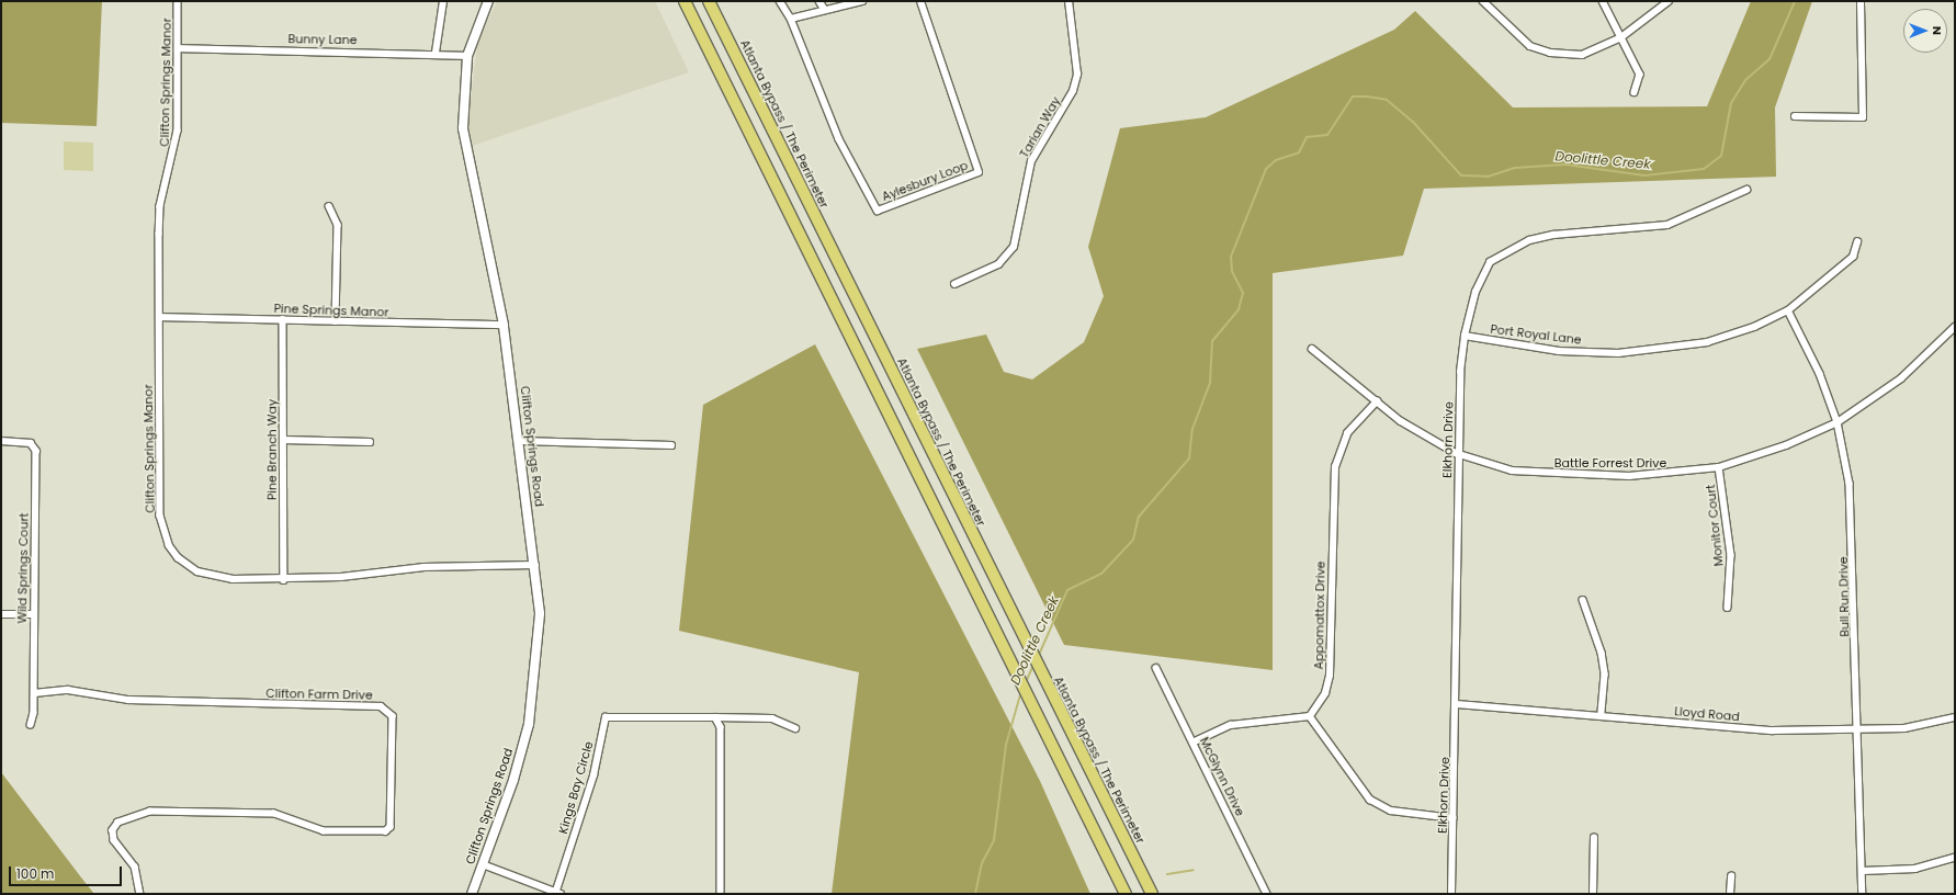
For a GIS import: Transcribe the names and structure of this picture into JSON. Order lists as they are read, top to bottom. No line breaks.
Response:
{"streets":{"highway":["Atlanta Bypass / The Perimeter"],"street":["Bunny Lane","Clifton Springs Manor","Tarian Way","Aylesbury Loop","Pine Springs Manor","Port Royal Lane","Elkhorn Drive","Clifton Springs Road","Pine Branch Way","Battle Forrest Drive","Monitor Court","Wild Springs Court","Bull Run Drive","Appomattox Drive","Clifton Farm Drive","Lloyd Road","McGlynn Drive","Kings Bay Circle"]},"crossings":[["Bunny Lane","Clifton Springs Manor"],["Bunny Lane","Clifton Springs Road"],["Clifton Springs Manor","Pine Springs Manor"],["Clifton Springs Manor","Clifton Springs Road"],["Clifton Springs Manor","Pine Branch Way"],["Pine Springs Manor","Clifton Springs Road"],["Pine Springs Manor","Pine Branch Way"],["Port Royal Lane","Elkhorn Drive"],["Port Royal Lane","Bull Run Drive"],["Elkhorn Drive","Battle Forrest Drive"],["Elkhorn Drive","Lloyd Road"],["Battle Forrest Drive","Monitor Court"],["Battle Forrest Drive","Bull Run Drive"],["Battle Forrest Drive","Appomattox Drive"],["Wild Springs Court","Clifton Farm Drive"],["Bull Run Drive","Lloyd Road"]],"water":["Doolittle Creek"],"scale_bar":"100 m","north":"right"}
